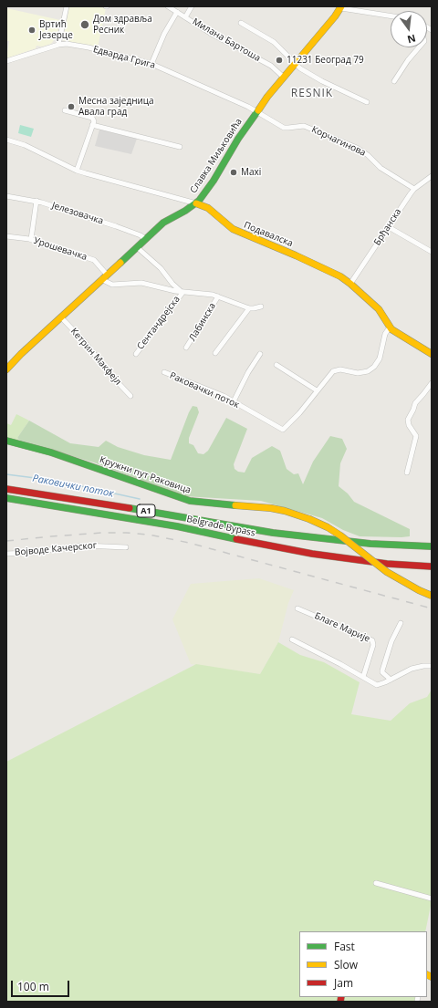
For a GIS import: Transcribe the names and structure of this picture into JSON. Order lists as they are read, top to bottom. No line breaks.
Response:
{"streets":{"main road":["Славка Миљковића","Подавалска","Кружни пут Раковица","A1","Belgrade Bypass"],"street":["Милана Бартоша","Едварда Грига","Корчагинова","Јелезовачка","Брђанска","Урошевачка","Лабинска","Сентандрејска","Кетрин Макфејл","Раковачки поток","Војводе Качерског","Благе Марије"]},"crossings":[["Милана Бартоша","Славка Миљковића"],["Едварда Грига","Корчагинова"],["Едварда Грига","Славка Миљковића"],["Корчагинова","Славка Миљковића"],["Корчагинова","Брђанска"],["Славка Миљковића","Јелезовачка"],["Славка Миљковића","Подавалска"],["Славка Миљковића","Урошевачка"],["Славка Миљковића","Кетрин Макфејл"],["Брђанска","Подавалска"]],"districts":["RESNIK"],"water":["Раковички поток"],"places":["Дом здравља Ресник","Вртић Језерце","11231 Београд 79","Месна заједница Авала град","Maxi"],"legend":["Fast","Slow","Jam"],"scale_bar":"100 m","north":"bottom"}
